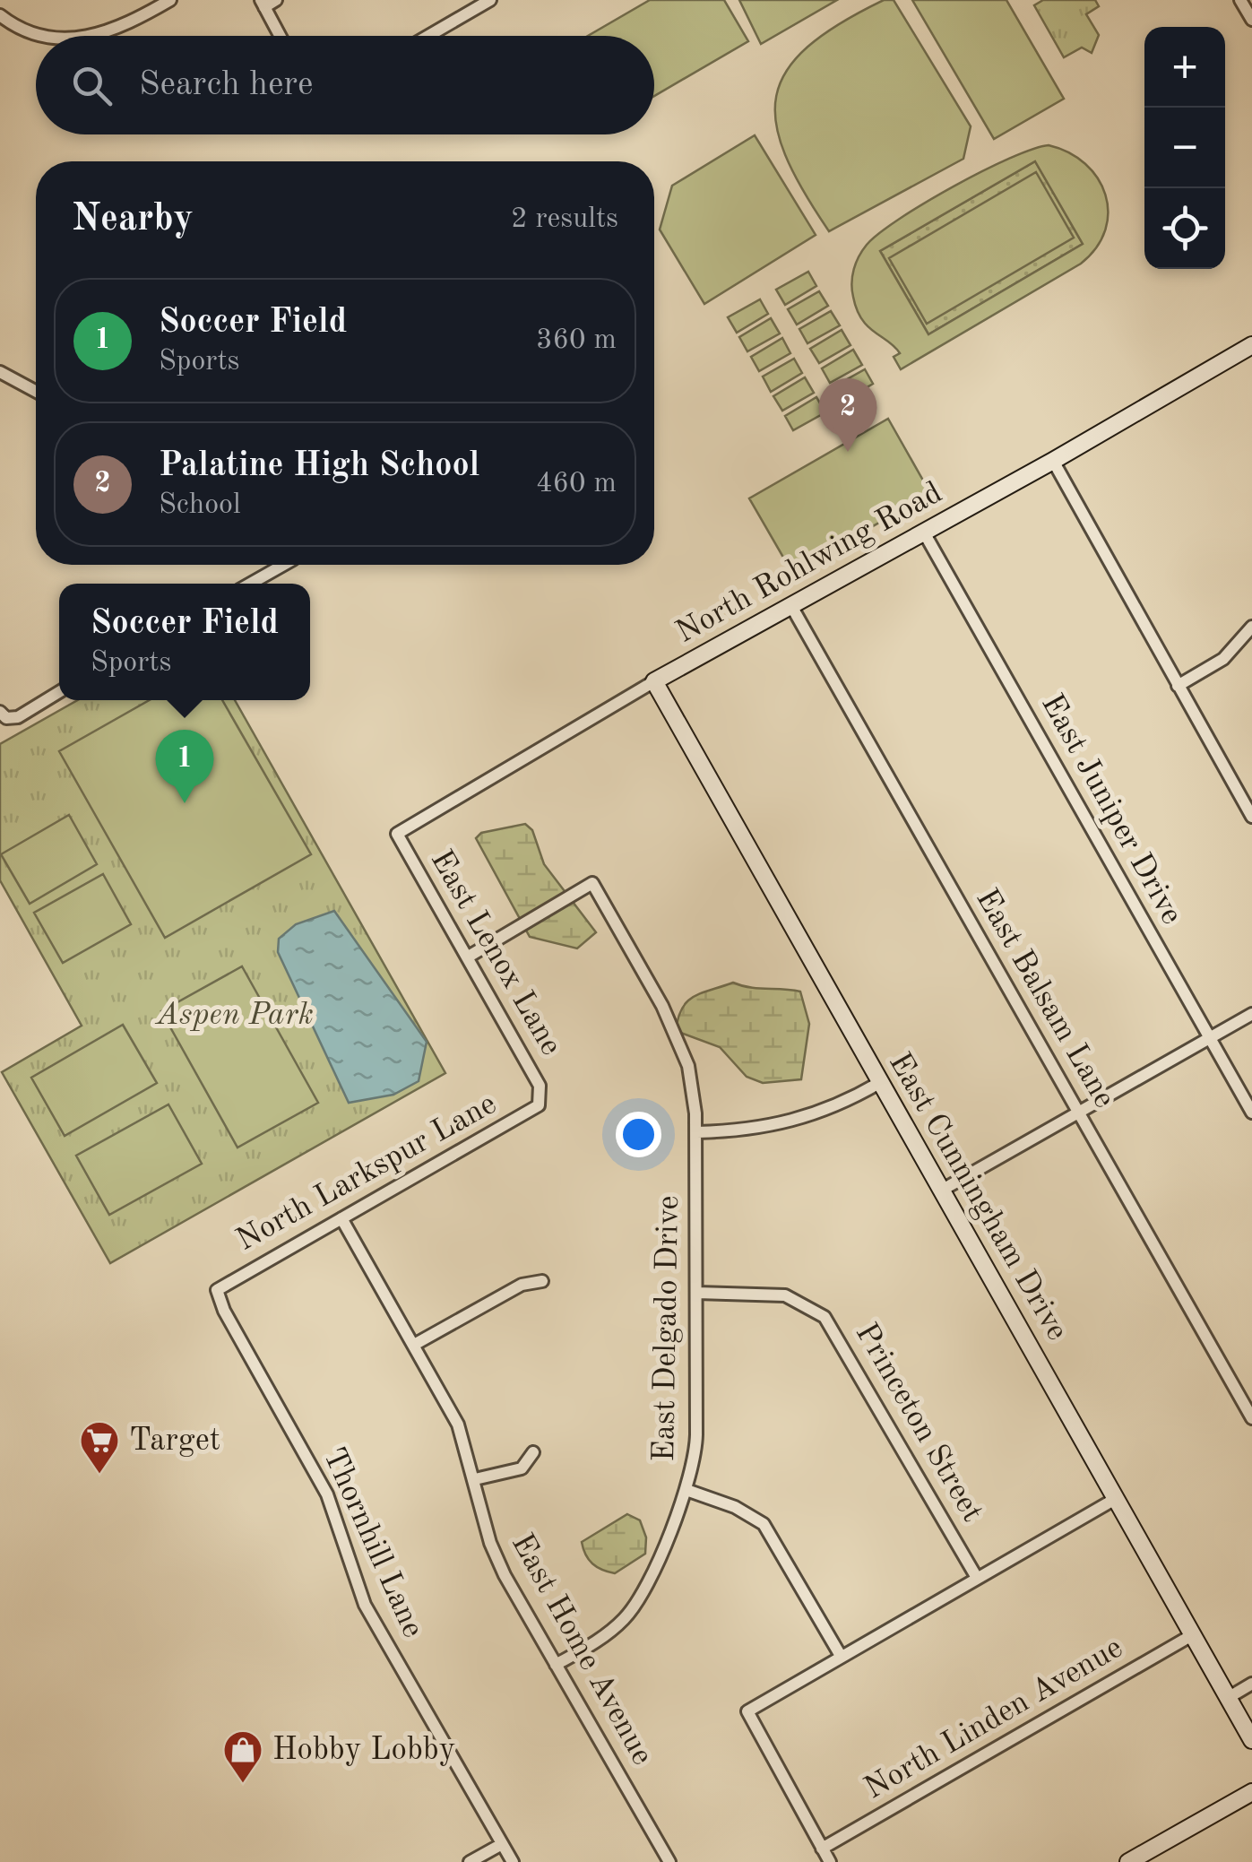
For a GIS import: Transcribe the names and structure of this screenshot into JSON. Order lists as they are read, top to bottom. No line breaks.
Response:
{"streets":{"street":["North Rohlwing Road","East Juniper Drive","East Lenox Lane","East Balsam Lane","North Larkspur Lane","East Cunningham Drive","East Delgado Drive","Princeton Street","Thornhill Lane","East Home Avenue","North Linden Avenue"]},"crossings":[["North Rohlwing Road","East Juniper Drive"],["North Rohlwing Road","East Lenox Lane"],["North Rohlwing Road","East Balsam Lane"],["North Rohlwing Road","East Cunningham Drive"],["East Lenox Lane","North Larkspur Lane"],["East Lenox Lane","East Delgado Drive"],["North Larkspur Lane","Thornhill Lane"],["North Larkspur Lane","East Home Avenue"],["East Cunningham Drive","North Linden Avenue"],["East Delgado Drive","Princeton Street"],["East Delgado Drive","East Home Avenue"]],"parks":["Aspen Park"],"places":{"supermarket":["Target"],"shop":["Hobby Lobby"]},"page":{"map_buttons":["+","−"],"search":"Search here","heading":["Nearby","2 results"],"list":[{"mark":"1","name":"Soccer Field","note":"Sports","value":"360 m"},{"mark":"2","name":"Palatine High School","note":"School","value":"460 m"}],"pins":["2","1"],"popup":["Soccer Field","Sports"]}}
